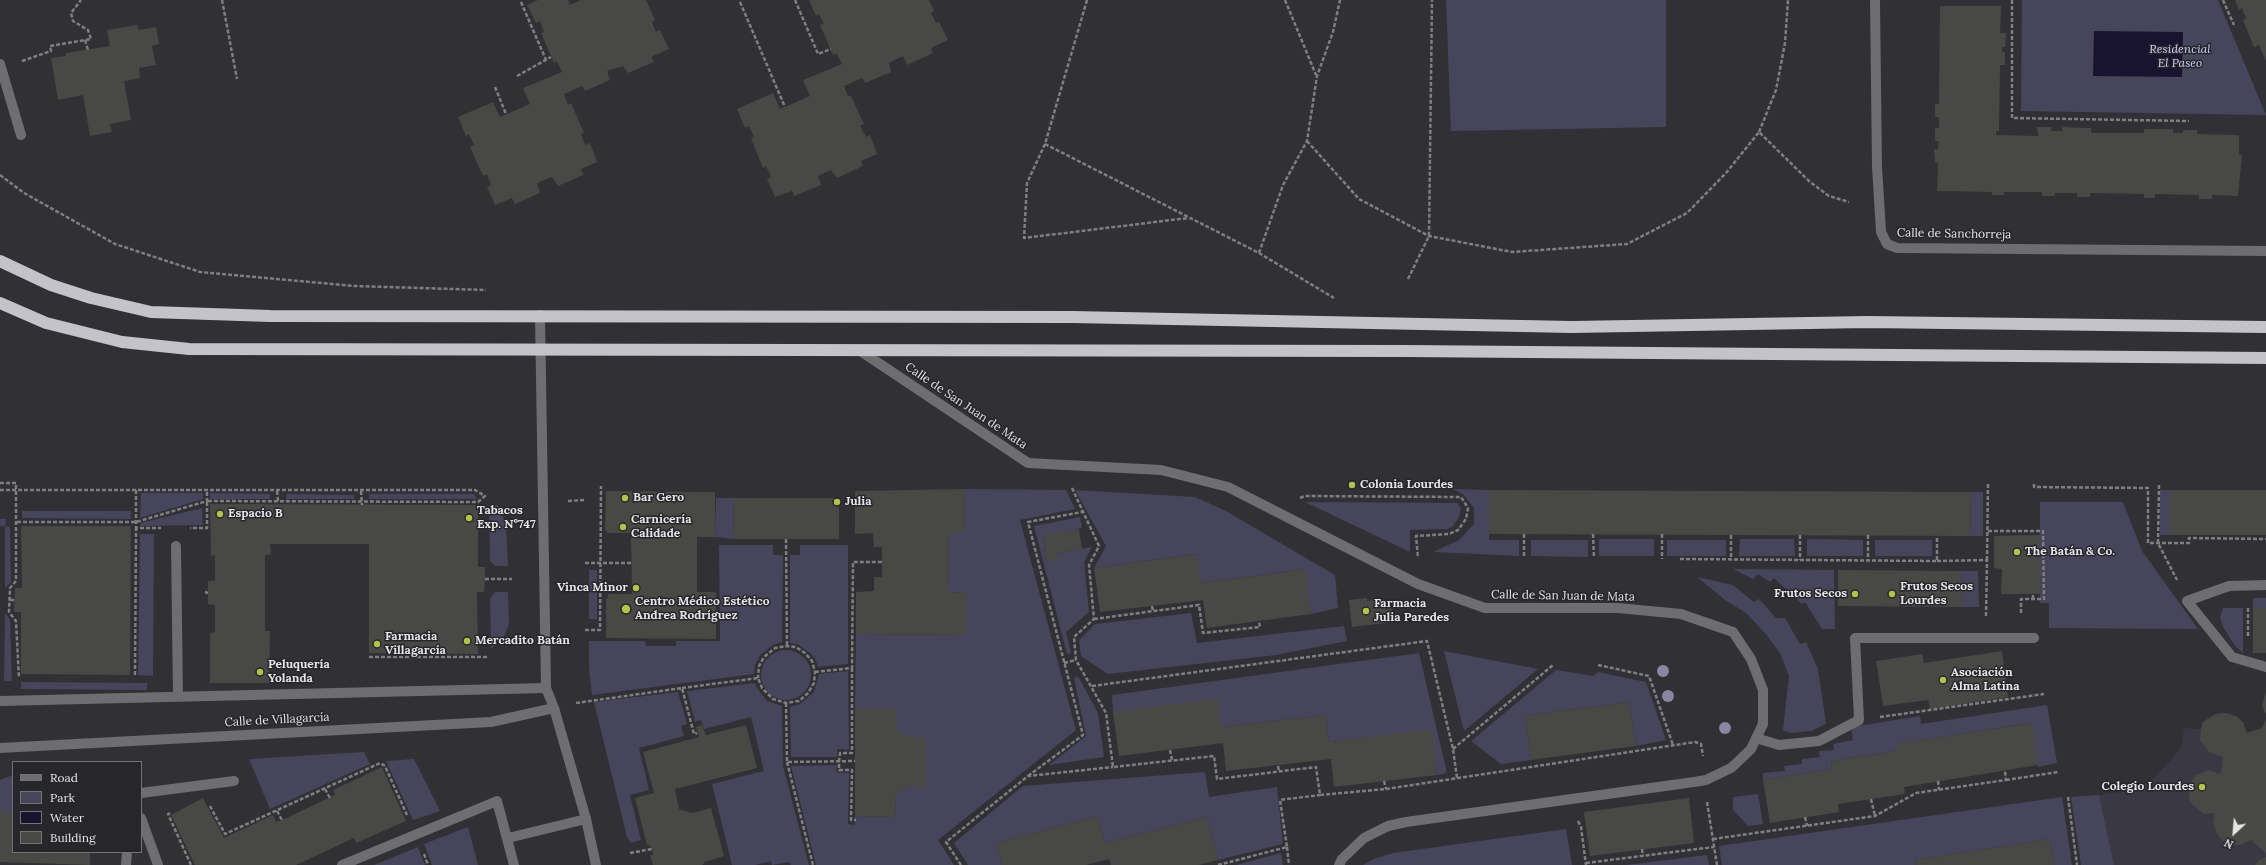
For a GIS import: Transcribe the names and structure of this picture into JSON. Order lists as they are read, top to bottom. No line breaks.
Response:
{"streets":{"street":["Calle de Sanchorreja","Calle de San Juan de Mata","Calle de Villagarcía"]},"parks":["Residencial El Paseo"],"places":["Colonia Lourdes","Bar Gero","Julia","Espacio B","Tabacos Exp. Nº747","Carnicería Calidade","The Batán & Co.","Vinca Minor","Frutos Secos","Frutos Secos Lourdes","Centro Médico Estético Andrea Rodríguez","Farmacia Julia Paredes","Mercadito Batán","Farmacia Villagarcía","Peluquería Yolanda","Asociación Alma Latina","Colegio Lourdes"],"legend":["Road","Park","Water","Building"],"north":"bottom left"}
